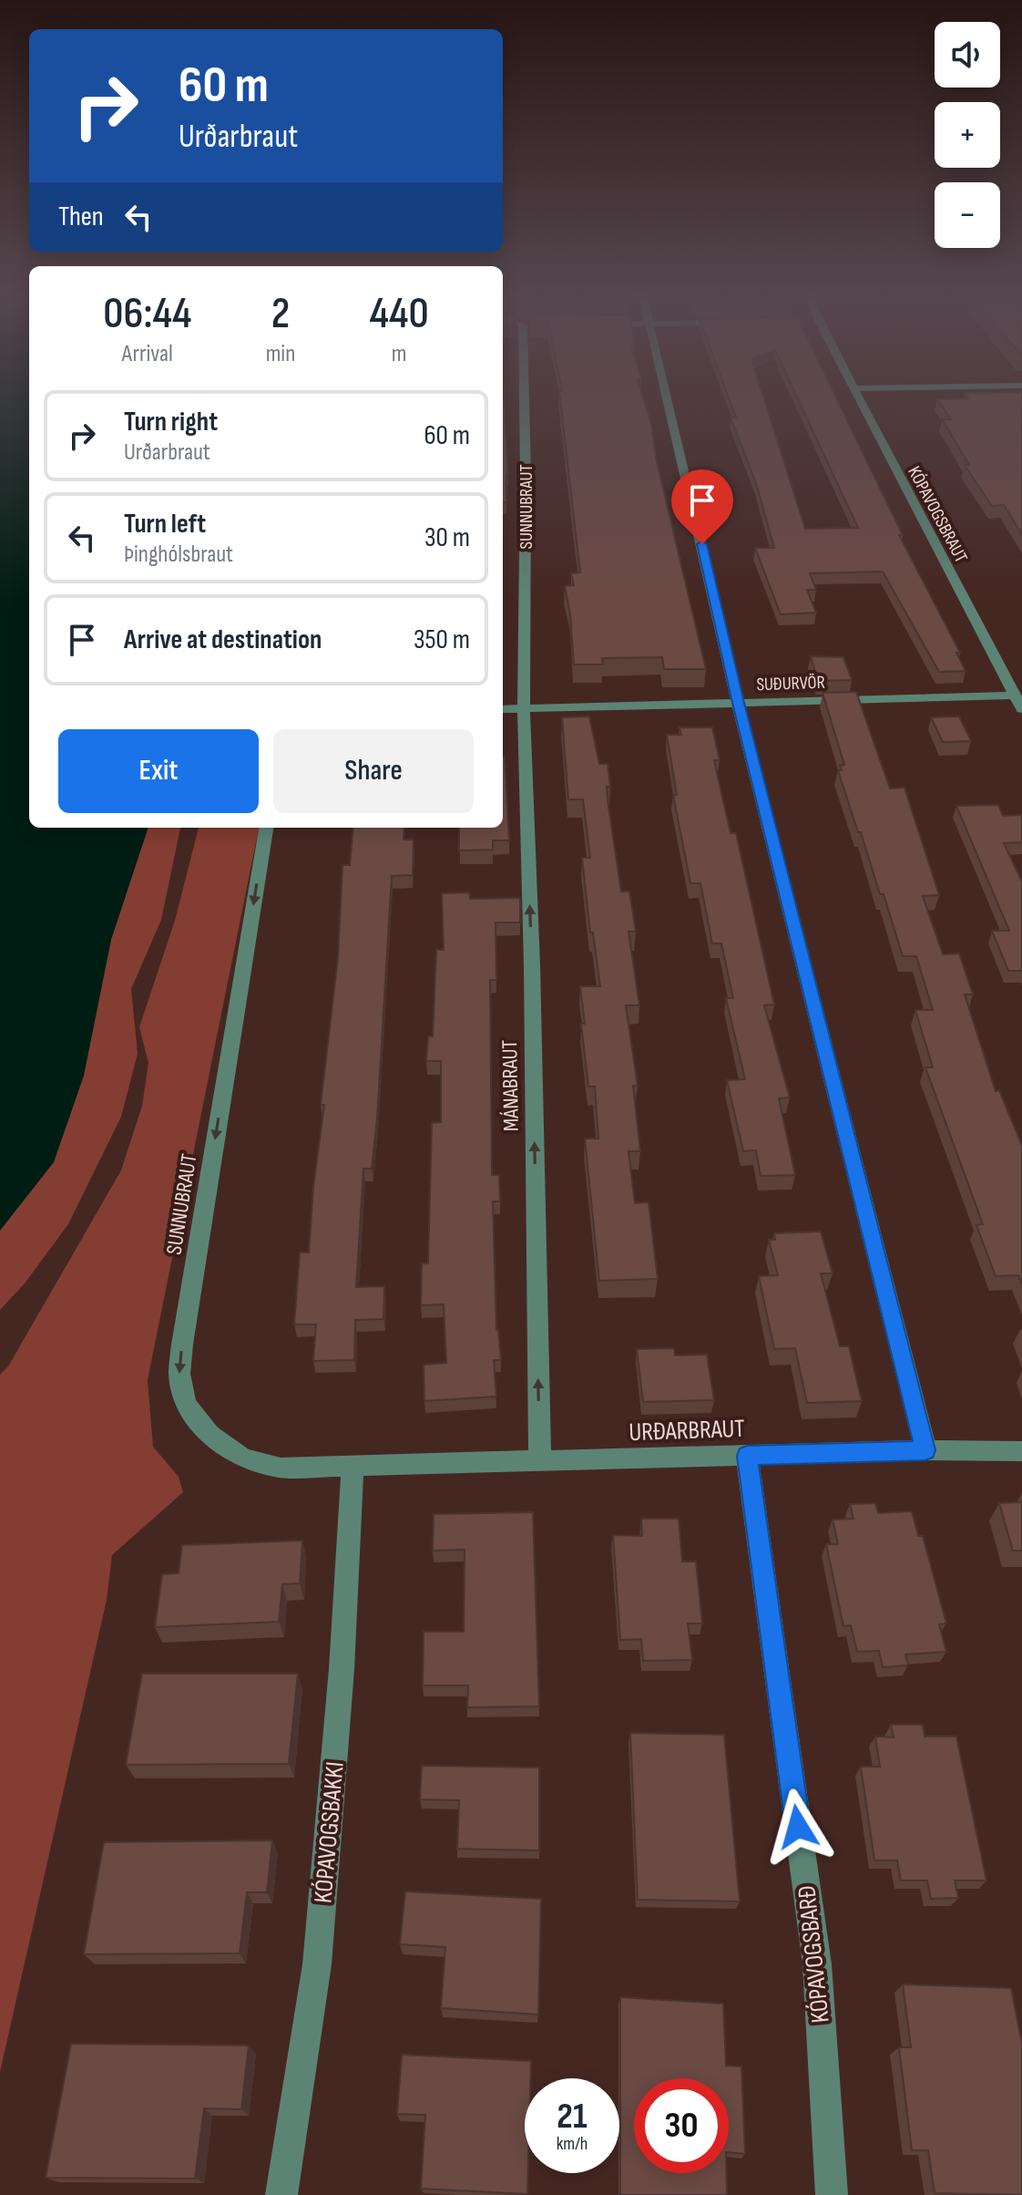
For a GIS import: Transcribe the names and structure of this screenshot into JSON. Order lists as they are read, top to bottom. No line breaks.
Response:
{"streets":{"street":["SUNNUBRAUT","KÓPAVOGSBRAUT","SUÐURVÖR","MÁNABRAUT","URÐARBRAUT","KÓPAVOGSBAKKI","KÓPAVOGSBARÐ"]},"crossings":[["SUNNUBRAUT","SUÐURVÖR"],["SUNNUBRAUT","MÁNABRAUT"],["SUNNUBRAUT","URÐARBRAUT"],["SUNNUBRAUT","KÓPAVOGSBAKKI"],["KÓPAVOGSBRAUT","SUÐURVÖR"],["SUÐURVÖR","MÁNABRAUT"],["MÁNABRAUT","URÐARBRAUT"],["URÐARBRAUT","KÓPAVOGSBAKKI"],["URÐARBRAUT","KÓPAVOGSBARÐ"]],"one_way":["SUNNUBRAUT","MÁNABRAUT"],"page":{"map_buttons":["+","−"],"turn":["60 m","Urðarbraut"],"then":"Then","eta":["06:44","Arrival","2","min","440","m"],"list":[{"name":"Turn right","note":"Urðarbraut","value":"60 m"},{"name":"Turn left","note":"Þinghólsbraut","value":"30 m"},{"name":"Arrive at destination","value":"350 m"}],"buttons":["Exit","Share"],"speed":"21 km/h","limit":"30"}}
